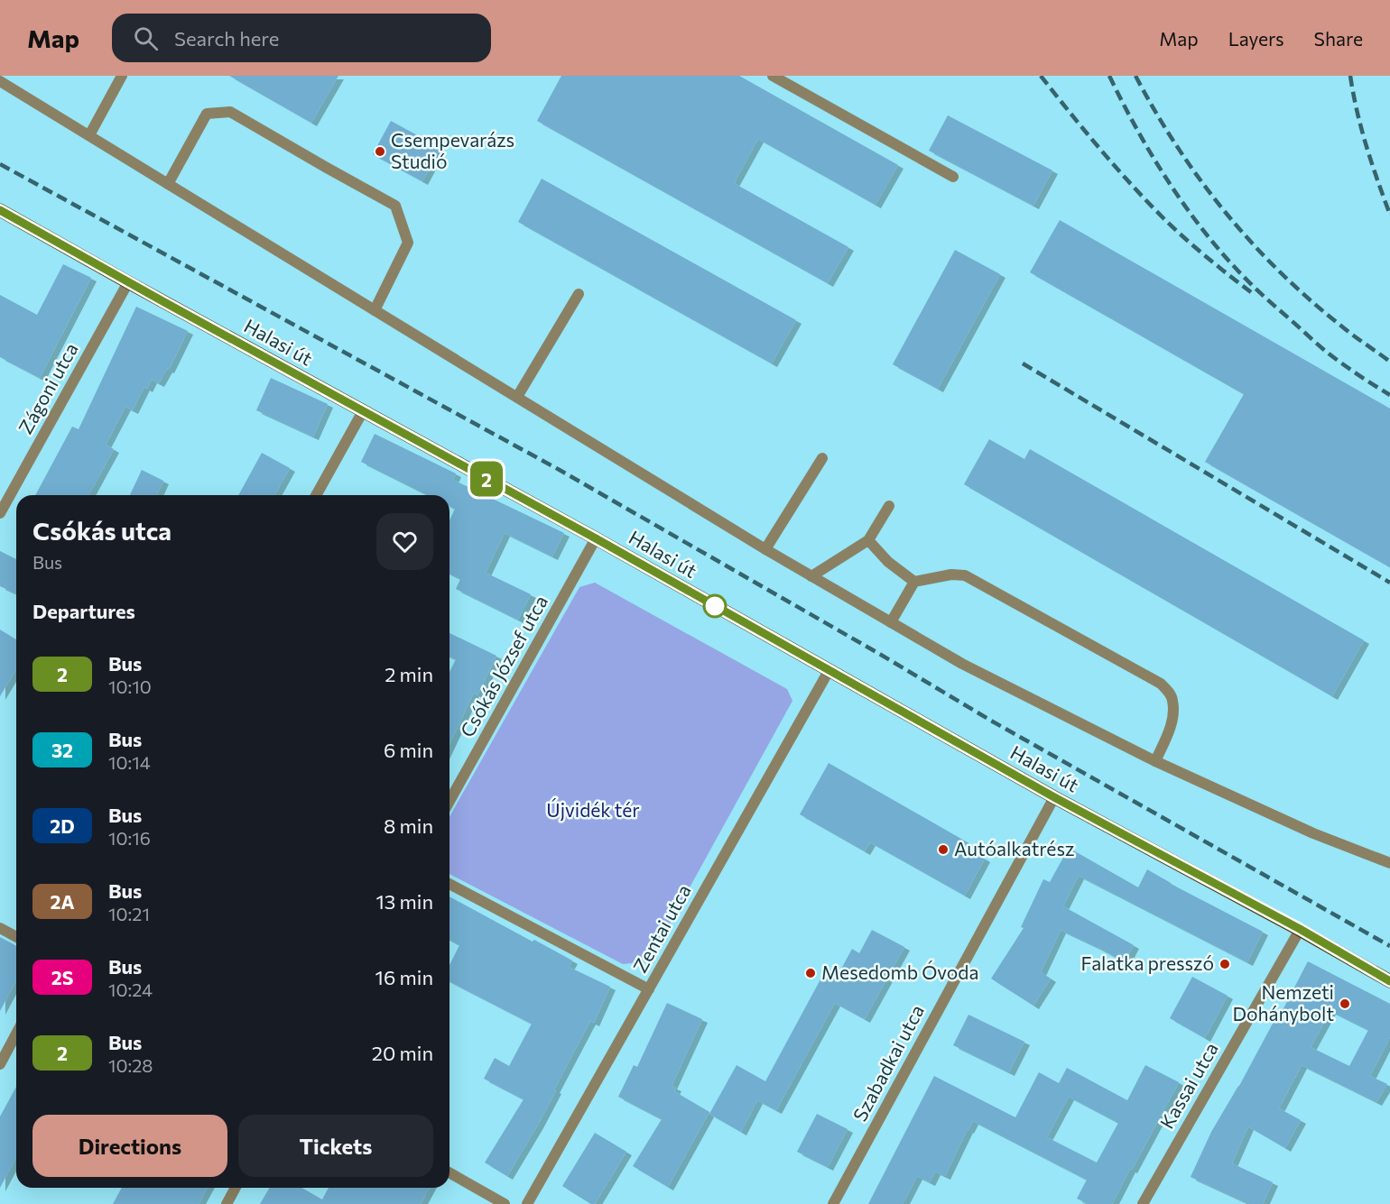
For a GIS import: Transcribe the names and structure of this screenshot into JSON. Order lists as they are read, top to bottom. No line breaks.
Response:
{"streets":{"main road":["Halasi út"],"street":["Zágoni utca","Csókás József utca","Zentai utca","Szabadkai utca","Kassai utca"]},"crossings":[["Halasi út","Zágoni utca"],["Halasi út","Csókás József utca"],["Halasi út","Zentai utca"],["Halasi út","Szabadkai utca"],["Halasi út","Kassai utca"]],"parks":["Újvidék tér"],"places":["Csempevarázs Studió","Autóalkatrész","Falatka presszó","Mesedomb Óvoda","Nemzeti Dohánybolt"],"lines":["bus line 2"],"page":{"header":"Map","search":"Search here","nav":["Map","Layers","Share"],"on_map":"2","heading":[["Csókás utca","Bus"],"Departures"],"list":[{"mark":"2","name":"Bus","note":"10:10","value":"2 min"},{"mark":"32","name":"Bus","note":"10:14","value":"6 min"},{"mark":"2D","name":"Bus","note":"10:16","value":"8 min"},{"mark":"2A","name":"Bus","note":"10:21","value":"13 min"},{"mark":"2S","name":"Bus","note":"10:24","value":"16 min"},{"mark":"2","name":"Bus","note":"10:28","value":"20 min"}],"buttons":["Directions","Tickets"]}}
